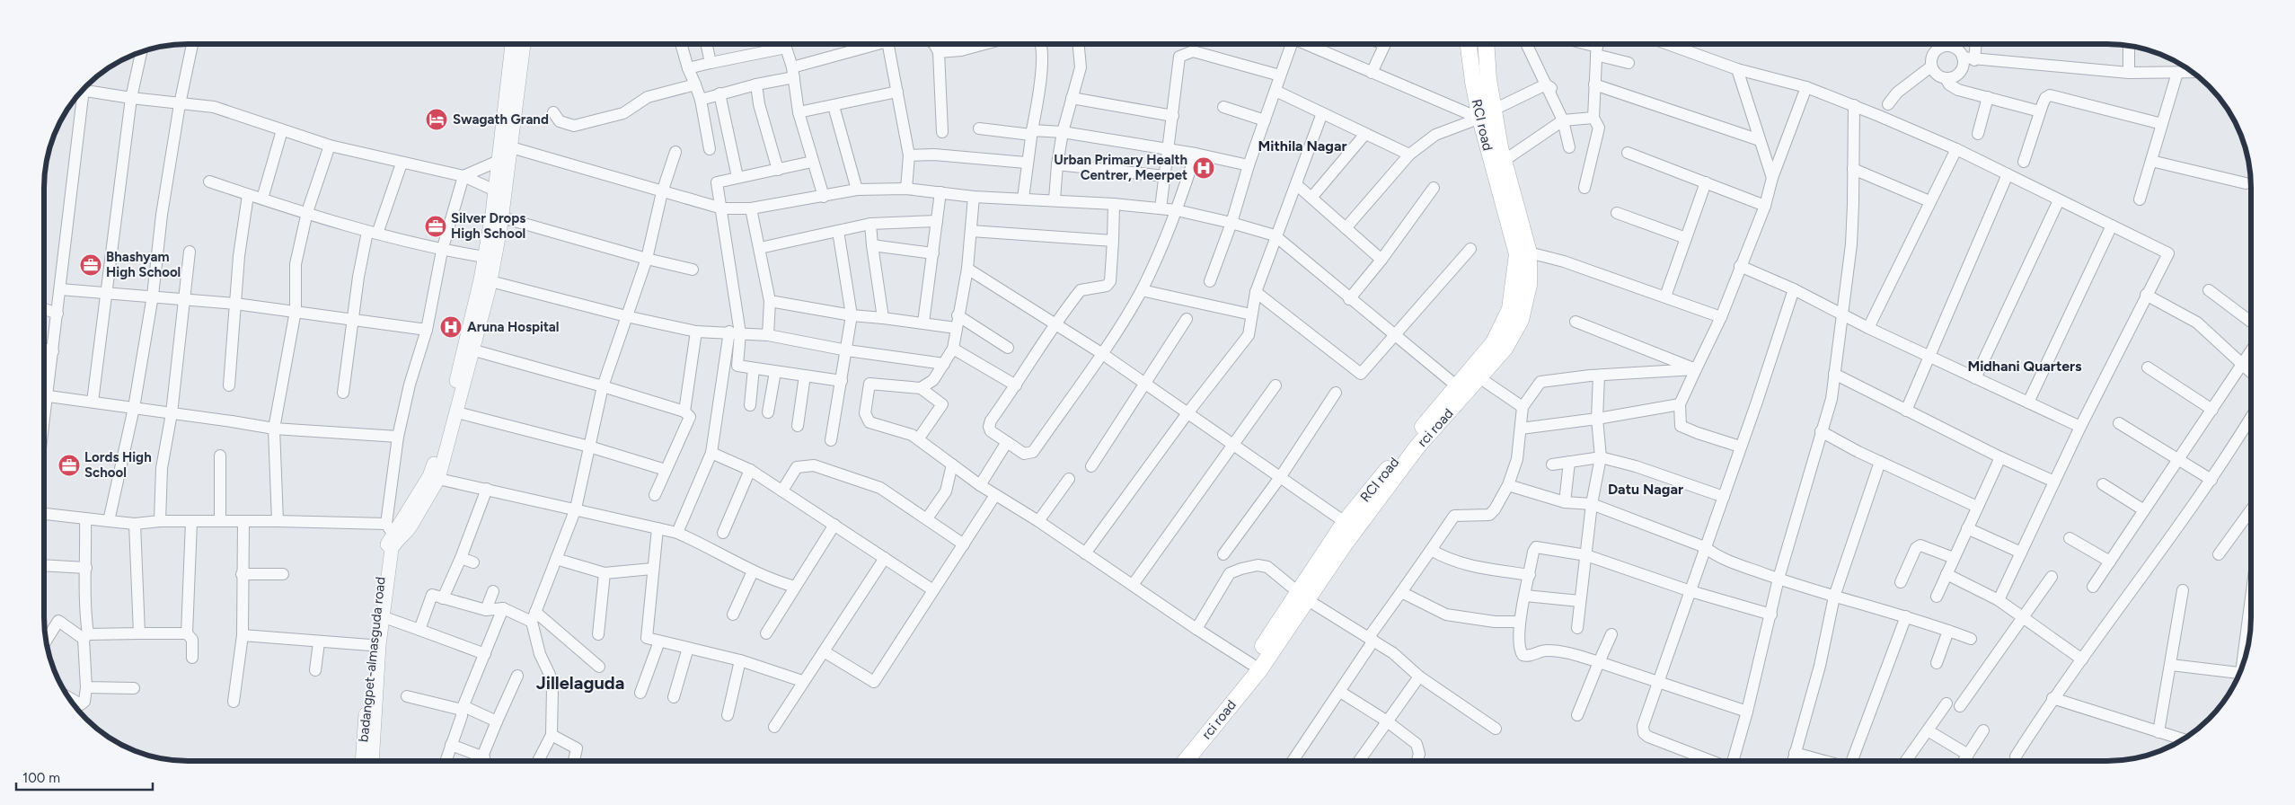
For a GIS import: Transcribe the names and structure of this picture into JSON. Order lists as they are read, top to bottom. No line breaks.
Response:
{"streets":{"main road":["RCI road","rci road"],"street":["badangpet-almasguda road"]},"crossings":[["RCI road","rci road"]],"districts":["Mithila Nagar","Midhani Quarters","Datu Nagar","Jillelaguda"],"places":{"hotel":["Swagath Grand"],"hospital":["Urban Primary Health Centrer, Meerpet","Aruna Hospital"],"office":["Silver Drops High School","Bhashyam High School","Lords High School"]},"scale_bar":"100 m"}
